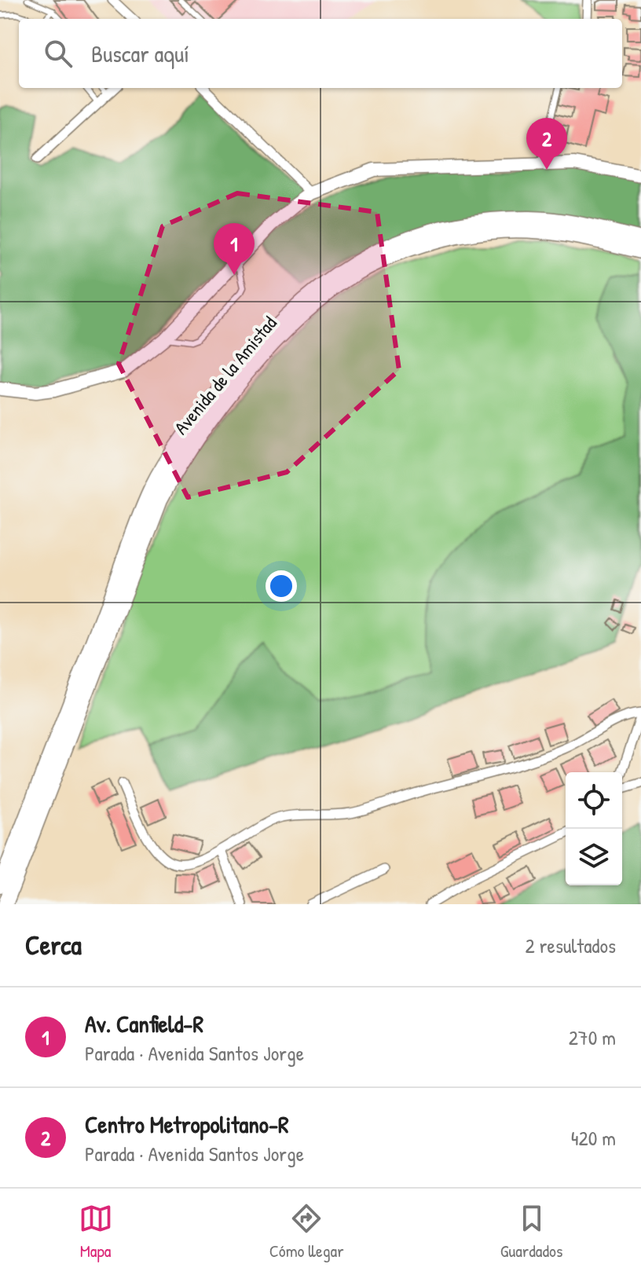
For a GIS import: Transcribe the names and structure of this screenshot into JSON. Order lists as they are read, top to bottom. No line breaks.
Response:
{"streets":{"main road":["Avenida de la Amistad"]},"page":{"search":"Buscar aquí","pins":["2","1"],"heading":["Cerca","2 resultados"],"list":[{"mark":"1","name":"Av. Canfield-R","note":"Parada · Avenida Santos Jorge","value":"270 m"},{"mark":"2","name":"Centro Metropolitano-R","note":"Parada · Avenida Santos Jorge","value":"420 m"}],"nav":["Mapa","Cómo llegar","Guardados"]}}
